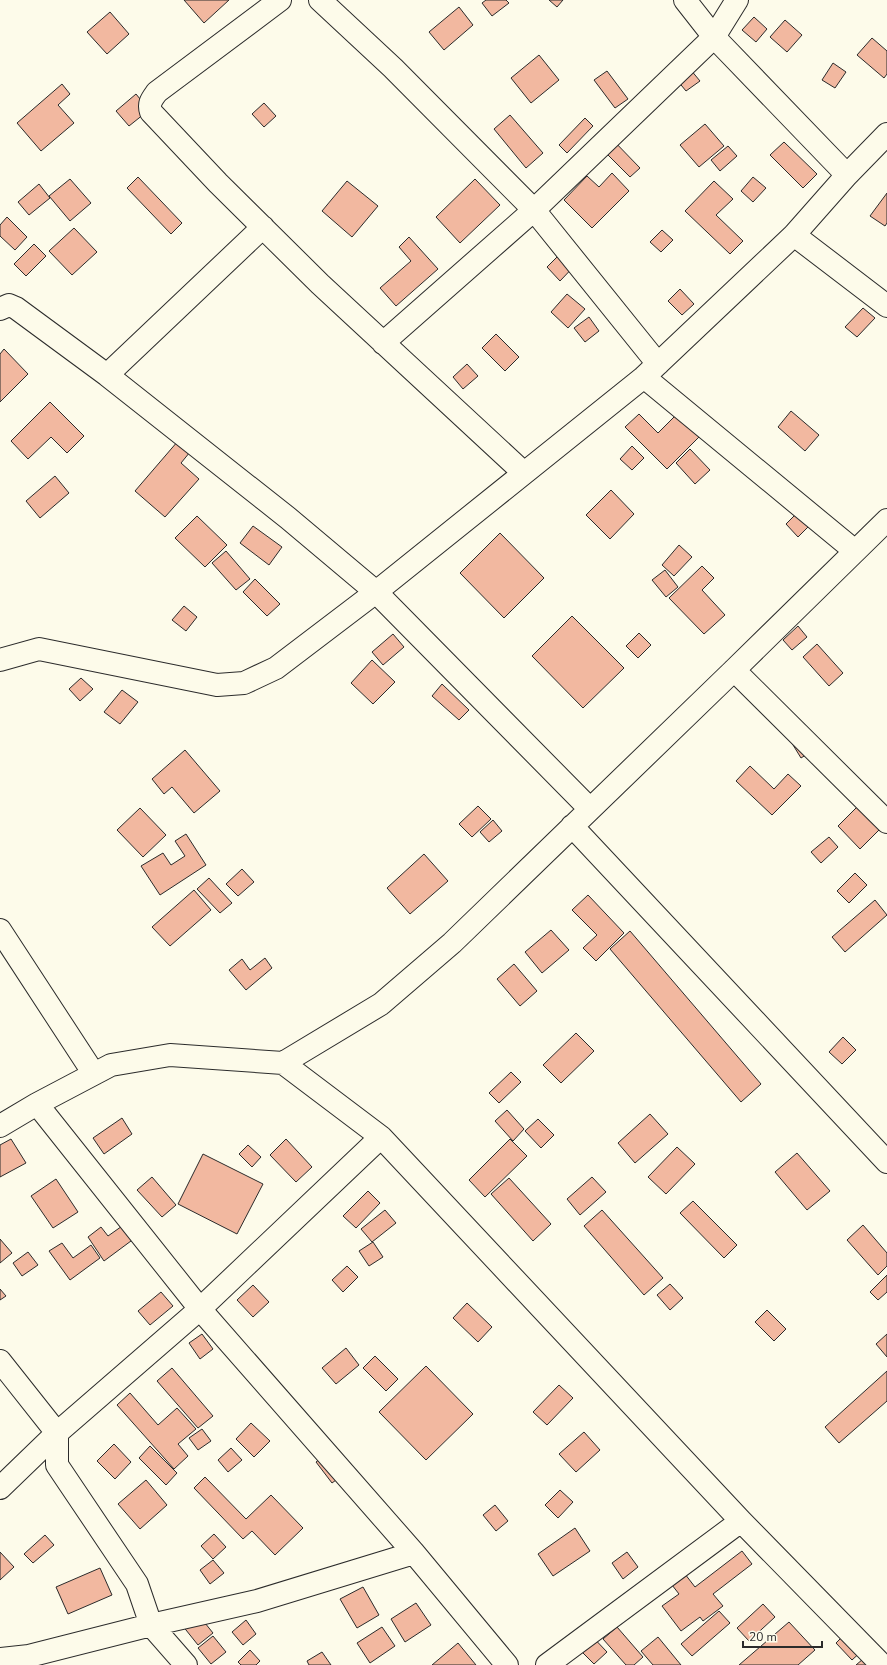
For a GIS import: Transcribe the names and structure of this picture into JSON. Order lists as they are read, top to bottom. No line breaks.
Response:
{"scale_bar":"20 m"}
